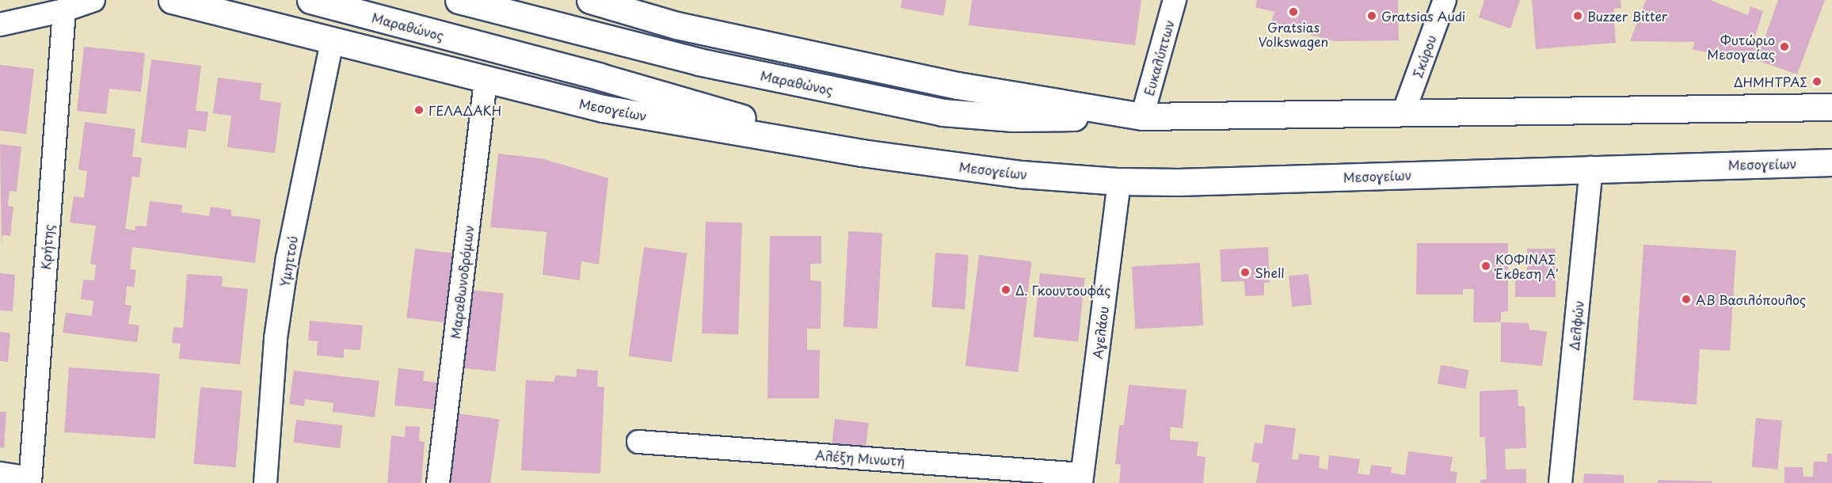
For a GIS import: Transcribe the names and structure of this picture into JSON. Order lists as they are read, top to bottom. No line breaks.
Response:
{"streets":{"main road":["Μαραθώνος","Μεσογείων"],"street":["Σκύρου","Ευκαλύπτων","Κρήτης","Υμηττού","Μαραθωνοδρόμων","Δελφών","Αγελάου","Αλέξη Μινωτή"]},"crossings":[["Μαραθώνος","Ευκαλύπτων"],["Μαραθώνος","Μεσογείων"],["Μεσογείων","Υμηττού"],["Μεσογείων","Μαραθωνοδρόμων"],["Μεσογείων","Δελφών"],["Μεσογείων","Αγελάου"],["Αγελάου","Αλέξη Μινωτή"]],"places":["Gratsias Volkswagen","Gratsias Audi","Buzzer Bitter","Φυτώριο Μεσογαίας","ΔΗΜΗΤΡΑΣ","ΓΕΛΑΔΑΚΗ","ΚΟΦΙΝΑΣ Έκθεση Α'","Shell","Δ. Γκουντουφάς","ΑΒ Βασιλόπουλος"]}
